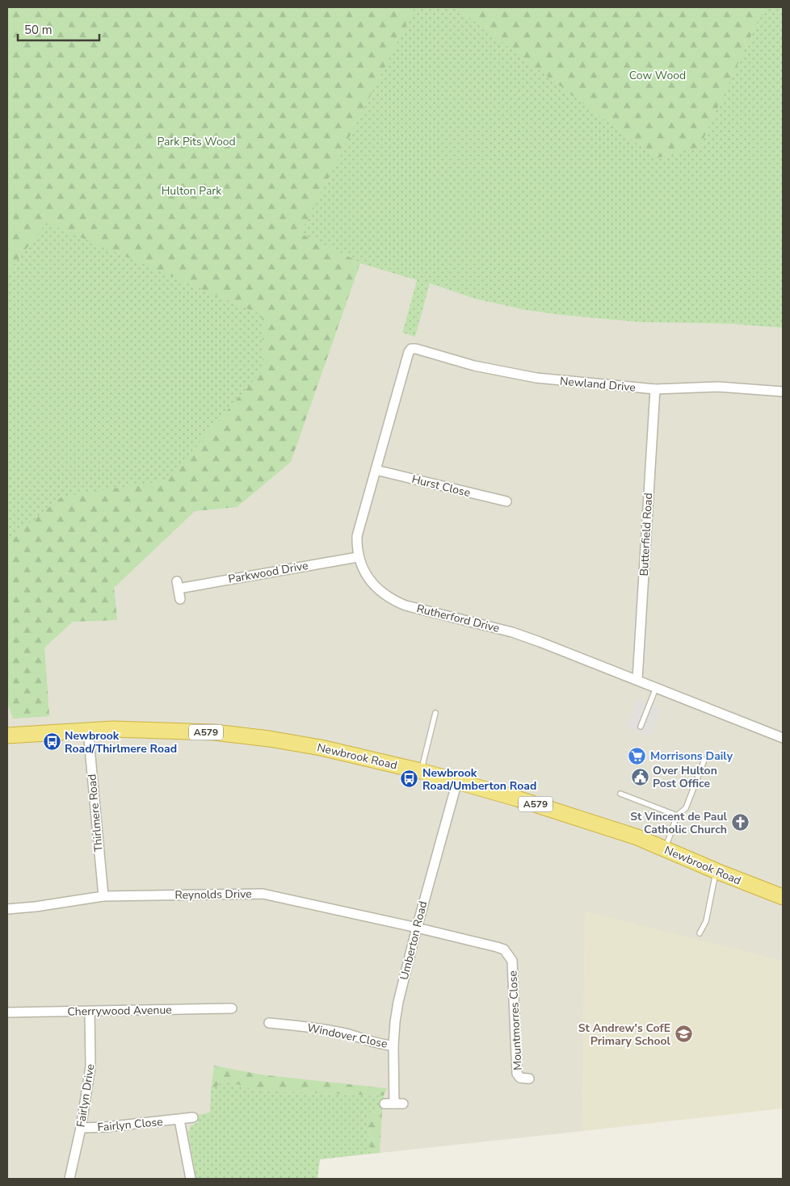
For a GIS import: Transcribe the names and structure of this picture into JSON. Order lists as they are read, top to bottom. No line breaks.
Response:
{"streets":{"highway":["A579","Newbrook Road"],"street":["Newland Drive","Hurst Close","Butterfield Road","Parkwood Drive","Rutherford Drive","Thirlmere Road","Reynolds Drive","Umberton Road","Cherrywood Avenue","Mountmorres Close","Windover Close","Fairlyn Drive","Fairlyn Close"]},"crossings":[["Newland Drive","Butterfield Road"],["Newland Drive","Rutherford Drive"],["Hurst Close","Rutherford Drive"],["Butterfield Road","Rutherford Drive"],["Parkwood Drive","Rutherford Drive"],["Newbrook Road","Thirlmere Road"],["Newbrook Road","Umberton Road"],["Thirlmere Road","Reynolds Drive"],["Reynolds Drive","Umberton Road"],["Reynolds Drive","Mountmorres Close"],["Umberton Road","Mountmorres Close"],["Umberton Road","Windover Close"],["Cherrywood Avenue","Fairlyn Drive"],["Fairlyn Drive","Fairlyn Close"]],"parks":["Cow Wood","Park Pits Wood","Hulton Park"],"places":{"bus stop":["Newbrook Road/Thirlmere Road","Newbrook Road/Umberton Road"],"supermarket":["Morrisons Daily"],"public building":["Over Hulton Post Office"],"church":["St Vincent de Paul Catholic Church"],"school or university":["St Andrew's CofE Primary School"]},"scale_bar":"50 m"}
